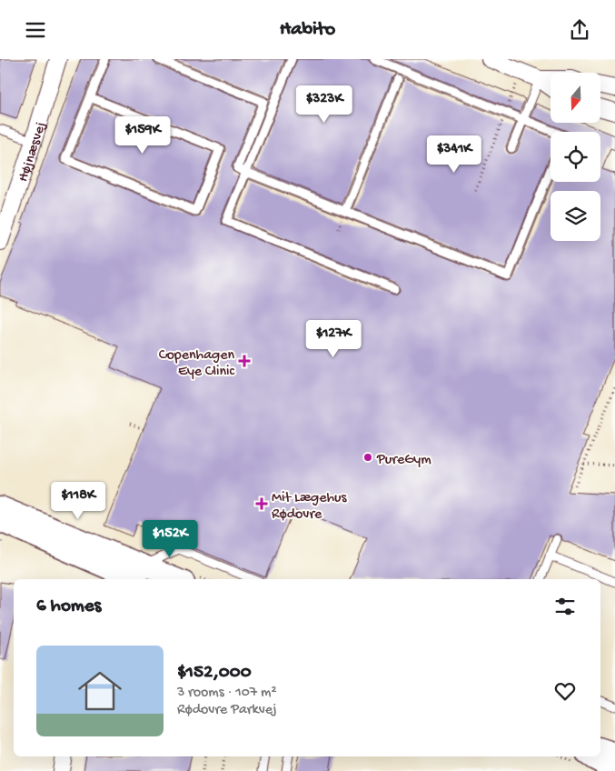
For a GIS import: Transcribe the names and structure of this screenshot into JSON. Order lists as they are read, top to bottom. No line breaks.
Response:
{"streets":{"street":["Højnæsvej"]},"places":{"health":["Copenhagen Eye Clinic","Mit Lægehus Rødovre"],"other":["PureGym"]},"north":"bottom","page":{"header":"Habito","price":["$323K","$159K","$341K","$127K","$118K","$152K"],"heading":"6 homes","list":[{"name":"$152,000","note":"3 rooms · 107 m² · Rødovre Parkvej"}]}}
